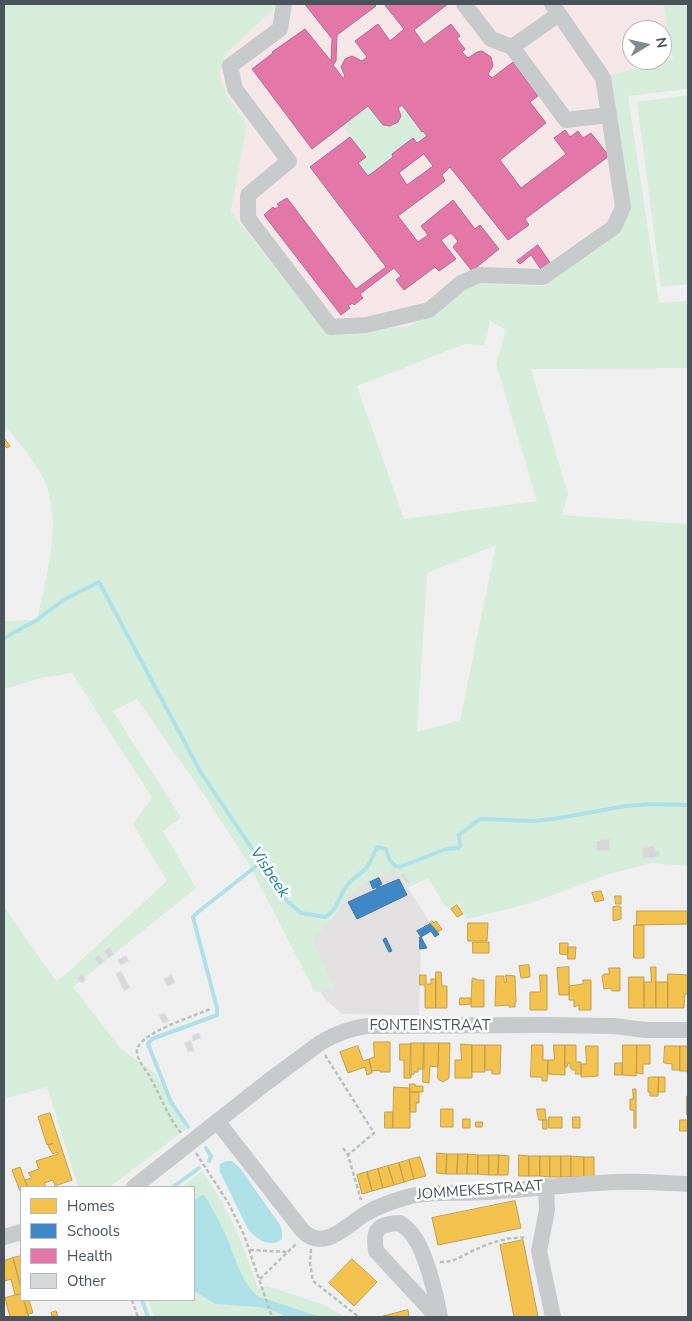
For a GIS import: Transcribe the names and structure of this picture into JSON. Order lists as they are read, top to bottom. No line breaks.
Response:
{"streets":{"street":["FONTEINSTRAAT","JOMMEKESTRAAT"]},"water":["Visbeek"],"legend":["Homes","Schools","Health","Other"],"north":"right"}
